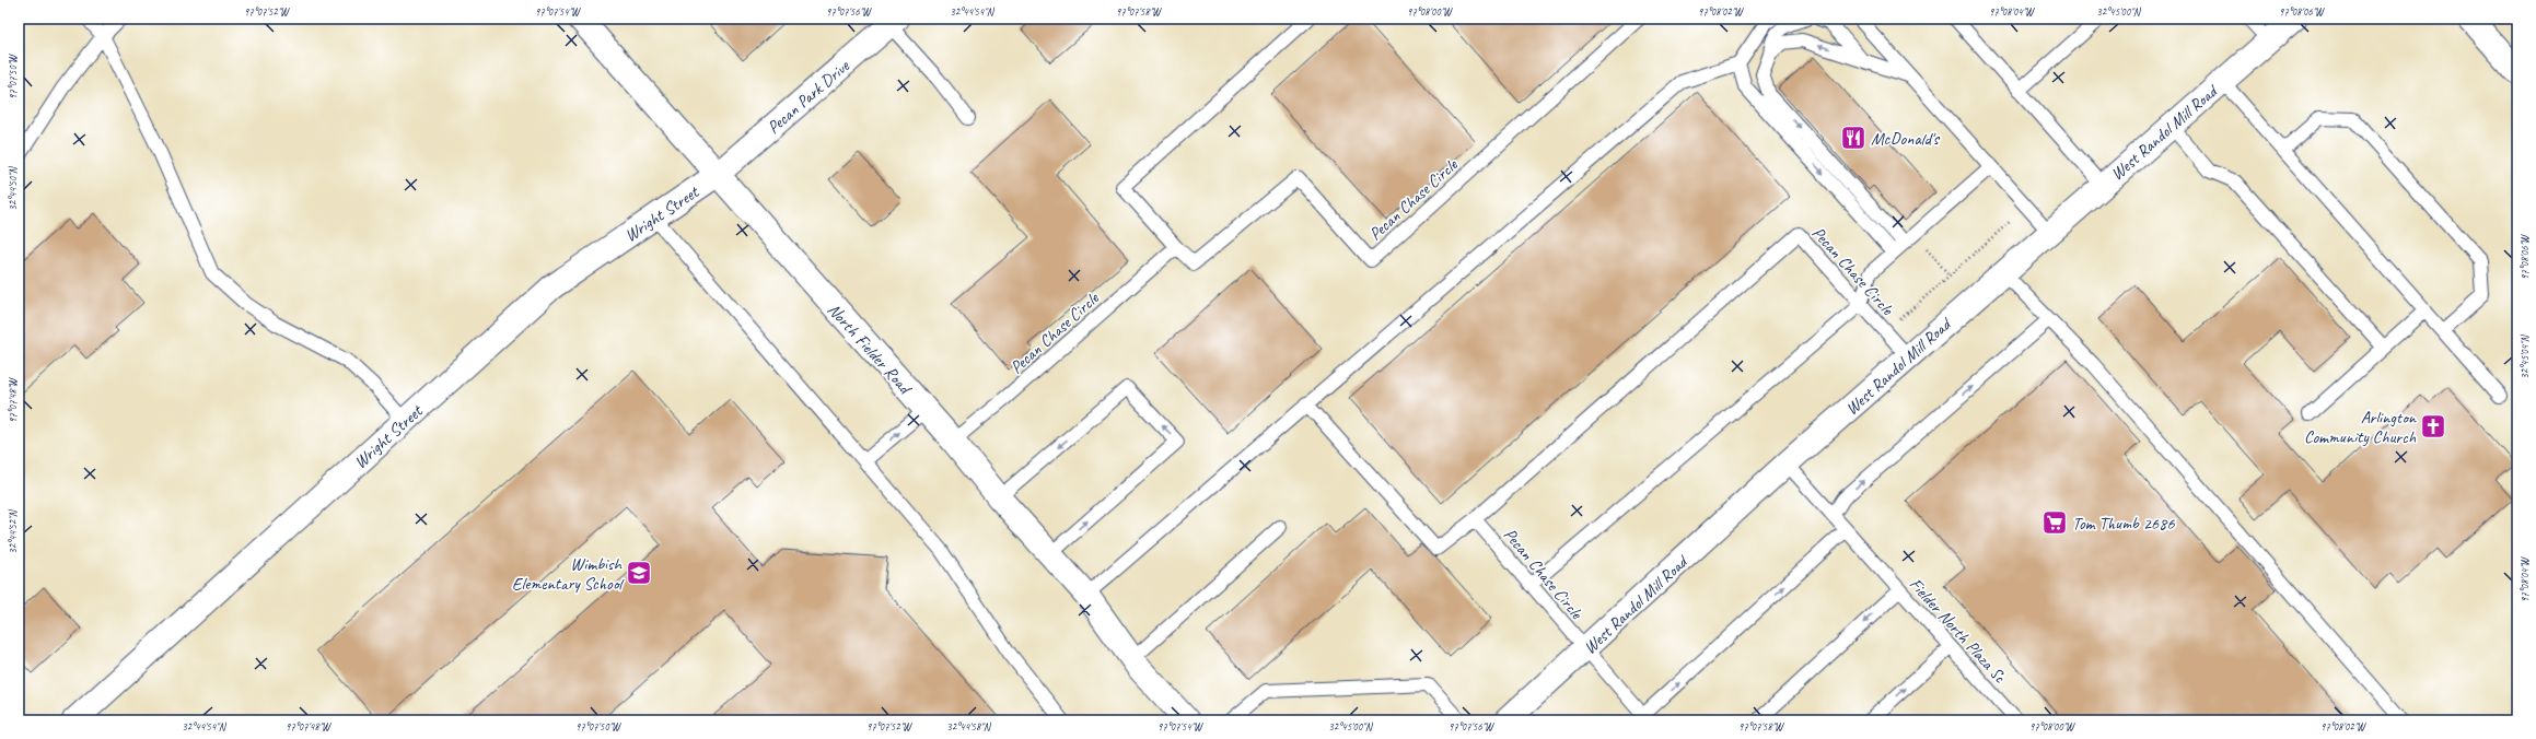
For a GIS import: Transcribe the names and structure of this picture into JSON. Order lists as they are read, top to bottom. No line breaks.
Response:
{"streets":{"main road":["Pecan Park Drive","West Randol Mill Road","Wright Street","North Fielder Road"],"lane":["Pecan Chase Circle","Fielder North Plaza Sc"]},"crossings":[["Pecan Park Drive","Wright Street"],["Pecan Park Drive","North Fielder Road"],["West Randol Mill Road","Pecan Chase Circle"],["West Randol Mill Road","Fielder North Plaza Sc"],["Pecan Chase Circle","North Fielder Road"],["Wright Street","North Fielder Road"]],"places":{"restaurant":["McDonald's"],"church":["Arlington Community Church"],"supermarket":["Tom Thumb 2686"],"school or university":["Wimbish Elementary School"]},"coordinates":["97°07'52\"W","97°07'54\"W","97°07'56\"W","32°44'54\"N","97°07'58\"W","97°08'00\"W","97°08'02\"W","97°08'04\"W","32°45'00\"N","97°08'06\"W","97°07'50\"W","32°44'50\"N","32°45'04\"N","97°07'48\"W","32°44'52\"N","32°44'58\"N"]}
